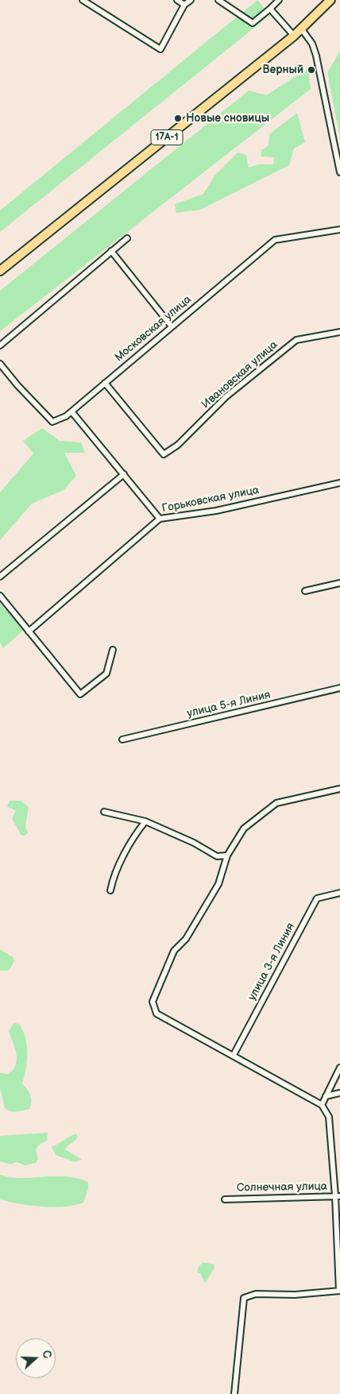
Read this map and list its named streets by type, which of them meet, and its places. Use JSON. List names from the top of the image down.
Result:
{
  "streets": {
    "main road": ["17А-1"],
    "street": [
      "Московская улица",
      "Ивановская улица",
      "Горьковская улица",
      "улица 5-я Линия",
      "улица 3-я Линия",
      "Солнечная улица"
    ]
  },
  "crossings": [
    ["Московская улица", "Ивановская улица"]
  ],
  "places": ["Верный", "Новые сновицы"],
  "north": "right"
}
